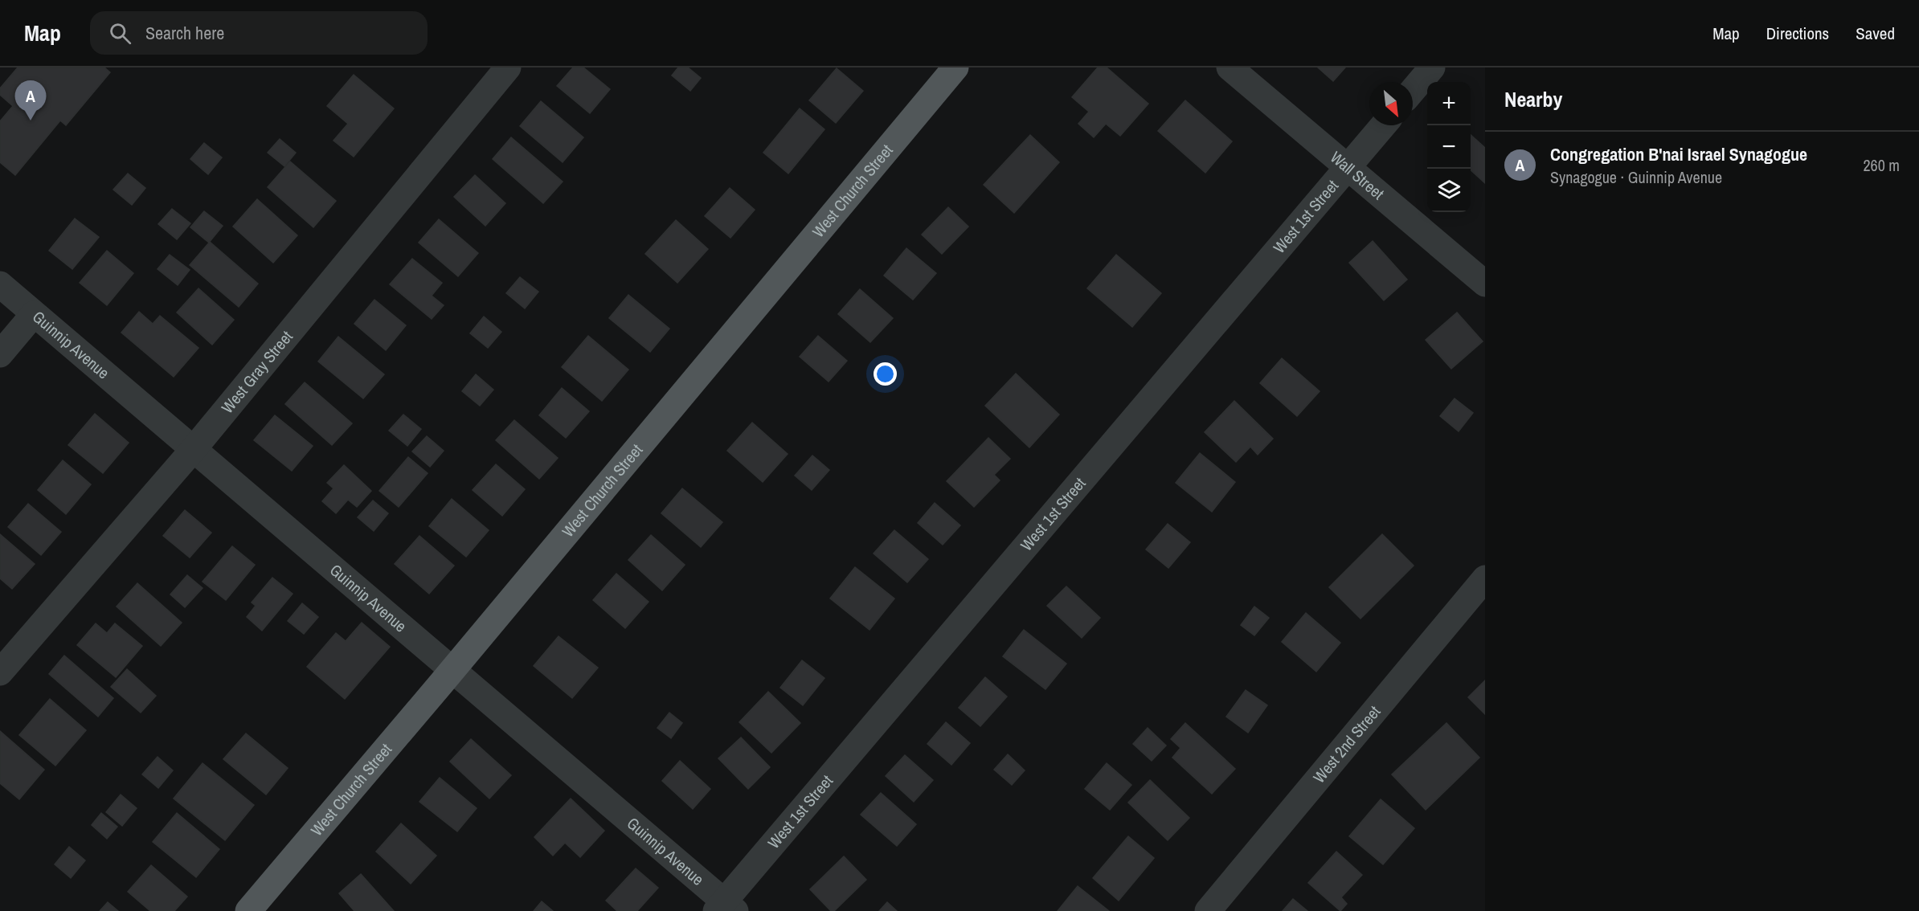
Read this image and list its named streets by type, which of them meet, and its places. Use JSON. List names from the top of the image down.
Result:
{
  "streets": {
    "main road": ["West Church Street"],
    "street": [
      "Wall Street",
      "West 1st Street",
      "Guinnip Avenue",
      "West Gray Street",
      "West 2nd Street"
    ]
  },
  "crossings": [
    ["Wall Street", "West 1st Street"],
    ["West Church Street", "Guinnip Avenue"],
    ["West 1st Street", "Guinnip Avenue"],
    ["Guinnip Avenue", "West Gray Street"]
  ],
  "north": "bottom right",
  "page": {
    "header": "Map",
    "search": "Search here",
    "nav": ["Map", "Directions", "Saved"],
    "heading": "Nearby",
    "pins": "A",
    "map_buttons": ["+", "−"],
    "list": [
      {
        "mark": "A",
        "name": "Congregation B'nai Israel Synagogue",
        "note": "Synagogue · Guinnip Avenue",
        "value": "260 m"
      }
    ]
  }
}
